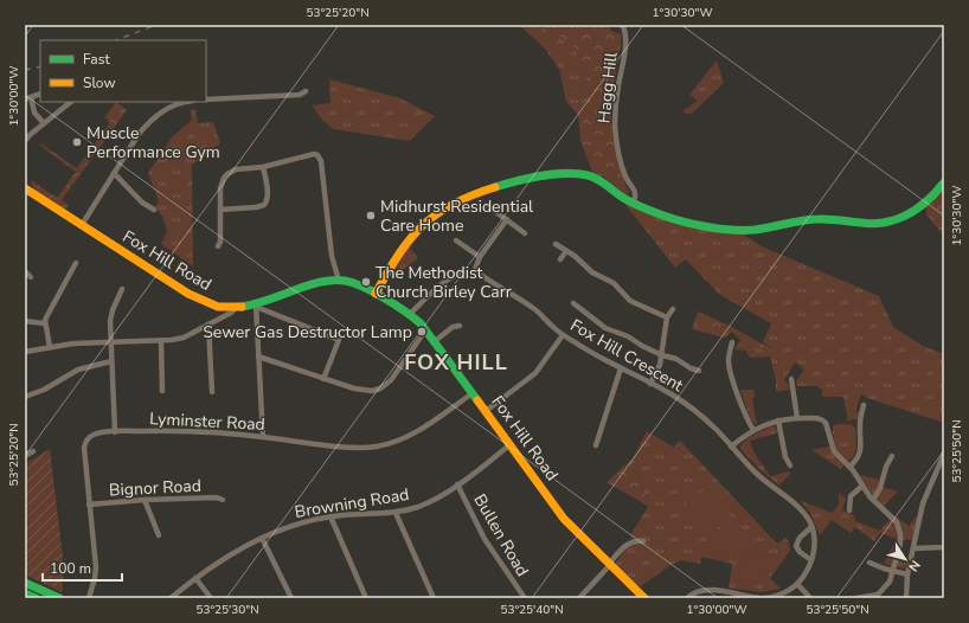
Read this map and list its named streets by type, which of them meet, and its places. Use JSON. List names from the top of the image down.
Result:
{
  "streets": {
    "main road": ["Fox Hill Road"],
    "street": [
      "Hagg Hill",
      "Fox Hill Crescent",
      "Lyminster Road",
      "Bignor Road",
      "Browning Road",
      "Bullen Road"
    ]
  },
  "crossings": [
    ["Fox Hill Road", "Lyminster Road"],
    ["Fox Hill Road", "Browning Road"],
    ["Lyminster Road", "Bignor Road"],
    ["Browning Road", "Bullen Road"]
  ],
  "districts": ["FOX HILL"],
  "places": [
    "Muscle Performance Gym",
    "Midhurst Residential Care Home",
    "The Methodist Church Birley Carr",
    "Sewer Gas Destructor Lamp"
  ],
  "legend": ["Fast", "Slow"],
  "scale_bar": "100 m",
  "north": "bottom right",
  "coordinates": [
    "53°25'20\"N",
    "1°30'30\"W",
    "1°30'00\"W",
    "53°25'50\"N",
    "53°25'30\"N",
    "53°25'40\"N"
  ]
}
